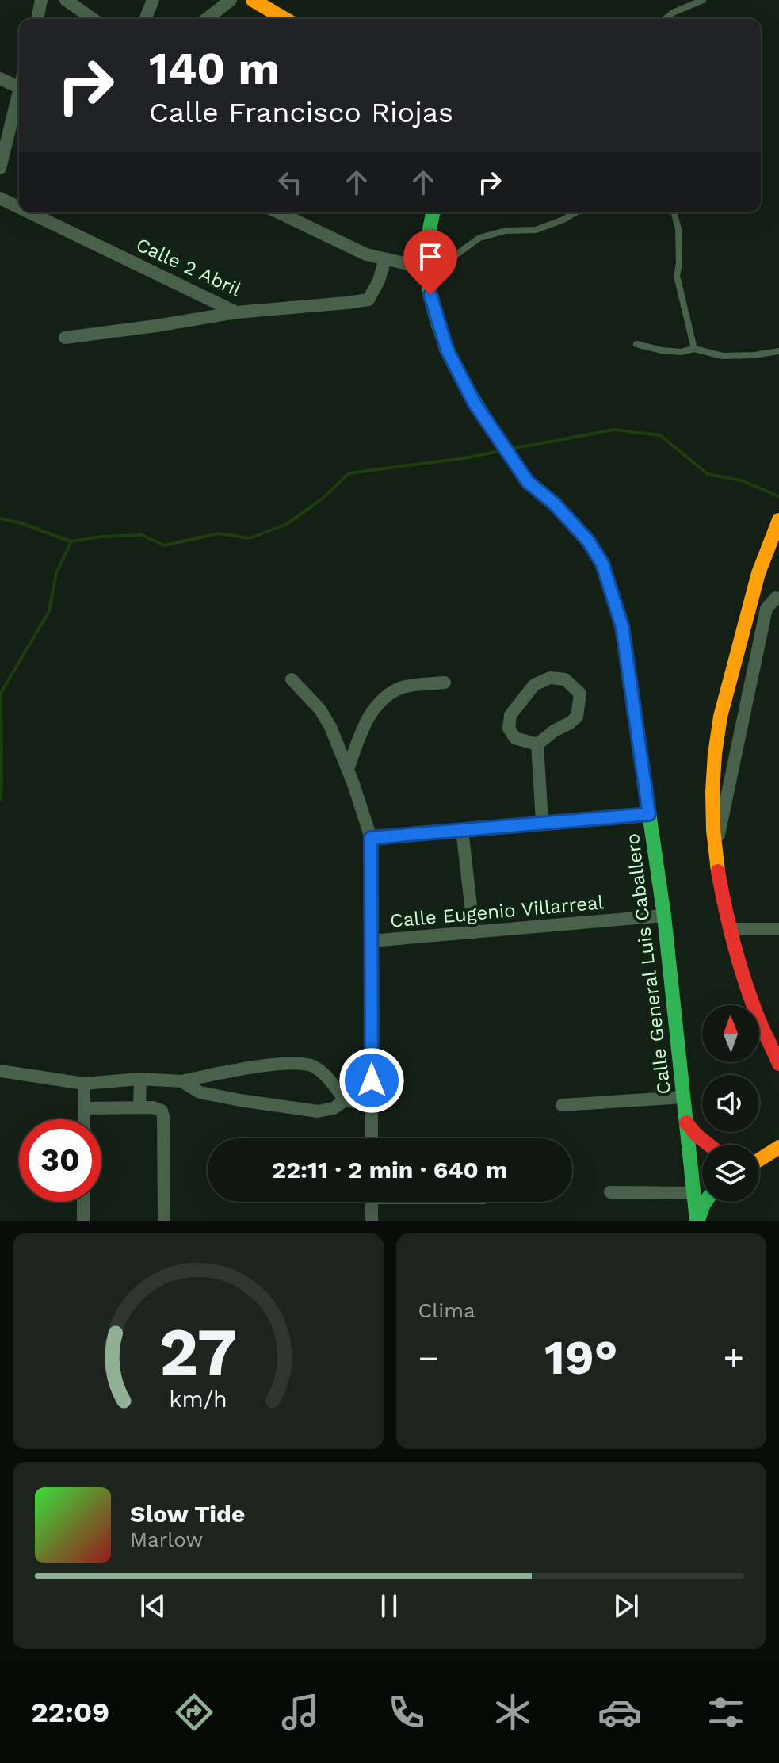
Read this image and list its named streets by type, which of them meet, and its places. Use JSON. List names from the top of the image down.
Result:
{
  "streets": {
    "street": ["Calle 2 Abril", "Calle Eugenio Villarreal", "Calle General Luis Caballero"]
  },
  "crossings": [
    ["Calle Eugenio Villarreal", "Calle General Luis Caballero"]
  ],
  "north": "top",
  "page": {
    "turn": ["140 m", "Calle Francisco Riojas"],
    "limit": "30",
    "trip": "22:11 · 2 min · 640 m",
    "tile": "Clima",
    "heat": ["−", "19°", "+"],
    "song": ["Slow Tide", "Marlow"],
    "tabs": "22:09",
    "gauge": ["27", "km/h"]
  }
}
